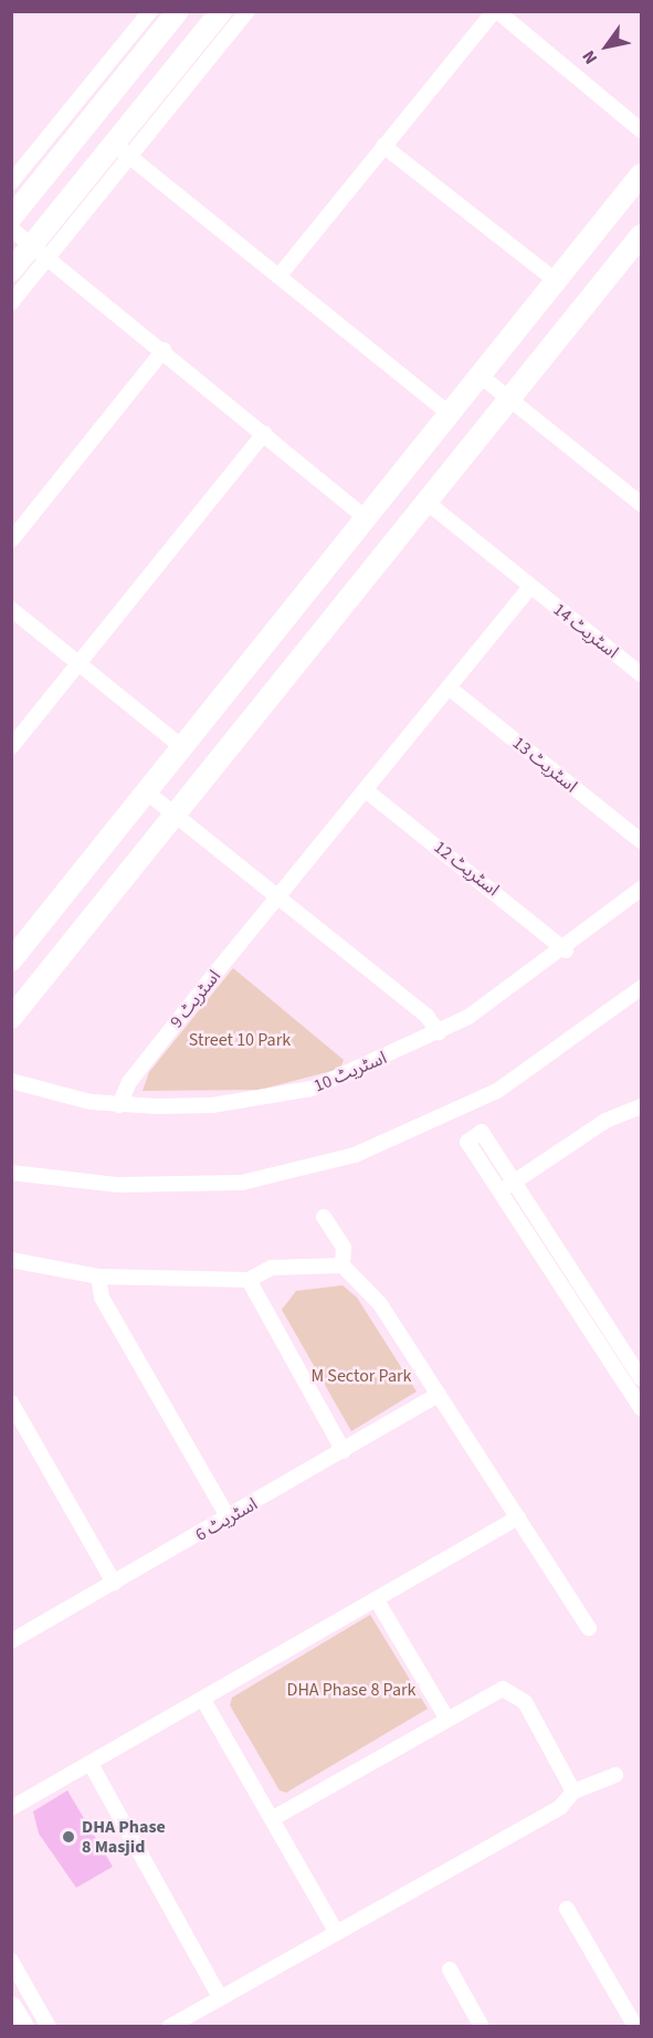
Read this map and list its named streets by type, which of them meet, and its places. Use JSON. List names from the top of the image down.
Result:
{
  "streets": {
    "street": [
      "اسٹریٹ 14",
      "اسٹریٹ 13",
      "اسٹریٹ 12",
      "اسٹریٹ 9",
      "اسٹریٹ 10",
      "اسٹریٹ 6"
    ]
  },
  "crossings": [
    ["اسٹریٹ 14", "اسٹریٹ 9"],
    ["اسٹریٹ 13", "اسٹریٹ 9"],
    ["اسٹریٹ 12", "اسٹریٹ 9"],
    ["اسٹریٹ 12", "اسٹریٹ 10"],
    ["اسٹریٹ 9", "اسٹریٹ 10"]
  ],
  "parks": ["Street 10 Park", "M Sector Park", "DHA Phase 8 Park"],
  "places": ["DHA Phase 8 Masjid"],
  "north": "bottom left"
}
